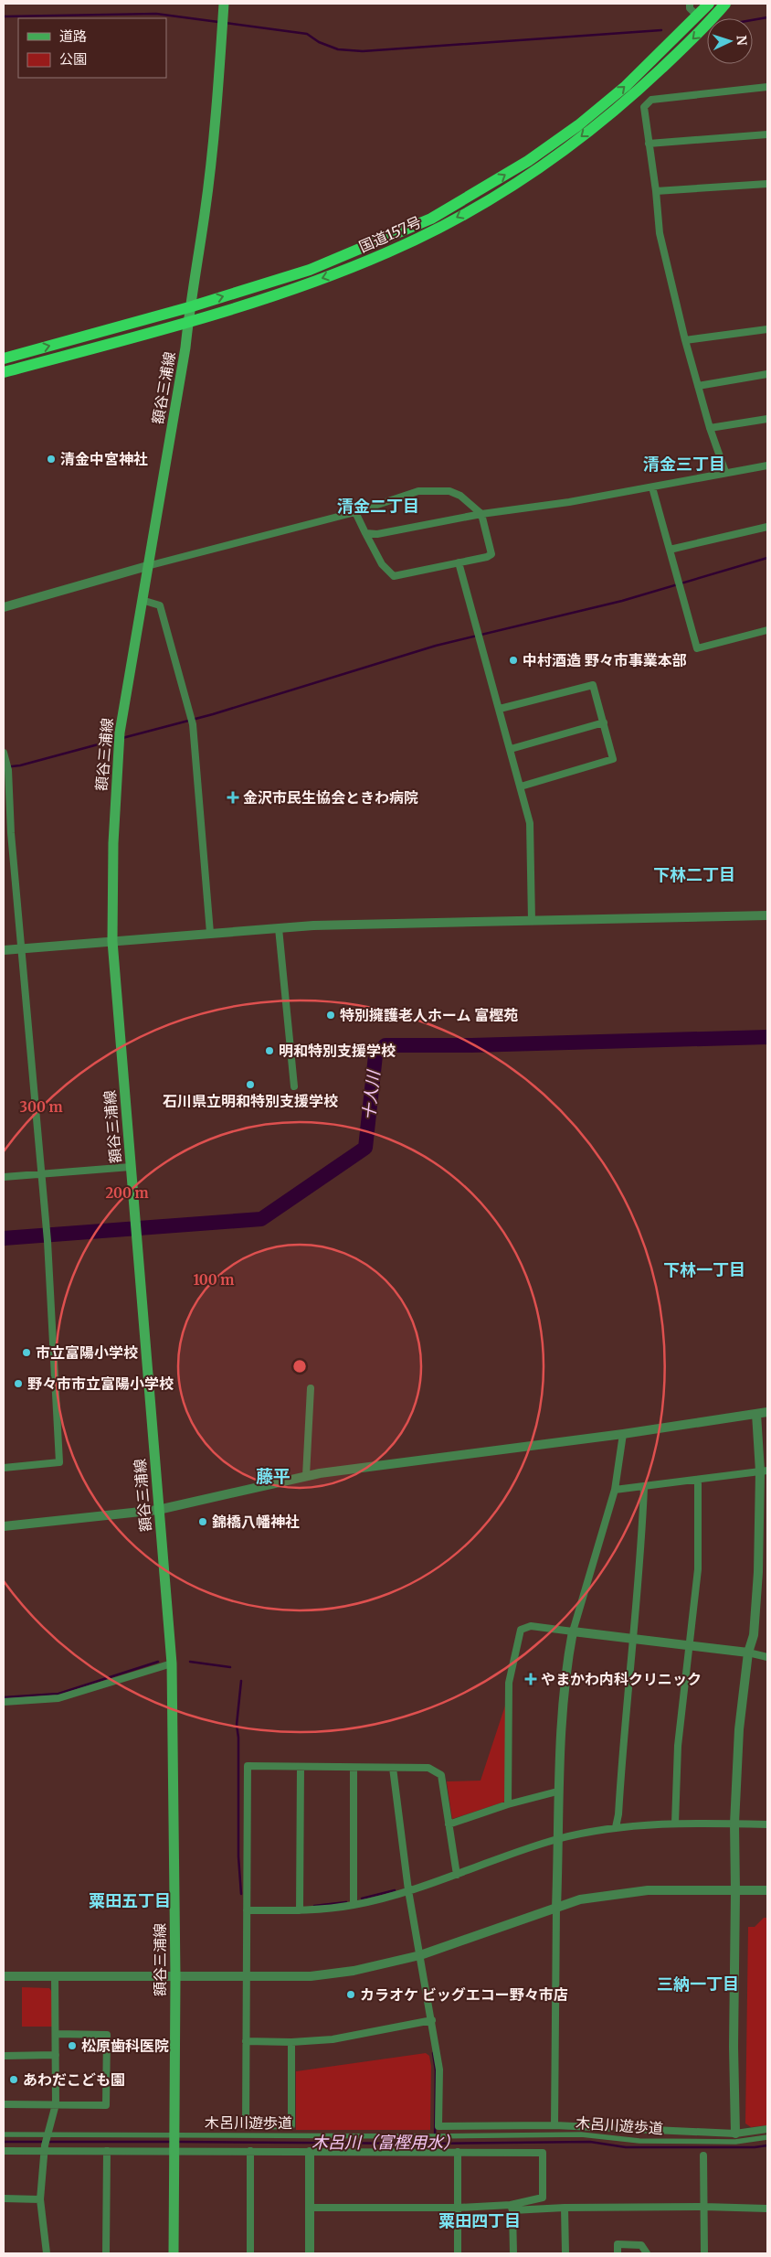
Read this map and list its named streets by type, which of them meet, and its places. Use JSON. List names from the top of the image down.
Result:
{
  "streets": {
    "highway": ["国道157号"],
    "main road": ["額谷三浦線"],
    "street": ["木呂川遊歩道"]
  },
  "crossings": [
    ["国道157号", "額谷三浦線"],
    ["額谷三浦線", "木呂川遊歩道"]
  ],
  "districts": [
    "清金三丁目",
    "清金二丁目",
    "下林二丁目",
    "下林一丁目",
    "藤平",
    "粟田五丁目",
    "三納一丁目",
    "粟田四丁目"
  ],
  "water": ["十人川", "木呂川（富樫用水）"],
  "places": {
    "other": [
      "清金中宮神社",
      "中村酒造 野々市事業本部",
      "特別擁護老人ホーム 富樫苑",
      "明和特別支援学校",
      "石川県立明和特別支援学校",
      "市立富陽小学校",
      "野々市市立富陽小学校",
      "錦橋八幡神社",
      "カラオケ ビッグエコー野々市店",
      "松原歯科医院",
      "あわだこども園"
    ],
    "health": ["金沢市民生協会ときわ病院", "やまかわ内科クリニック"]
  },
  "legend": ["道路", "公園"],
  "north": "right",
  "rings": ["300 m", "200 m", "100 m"]
}
